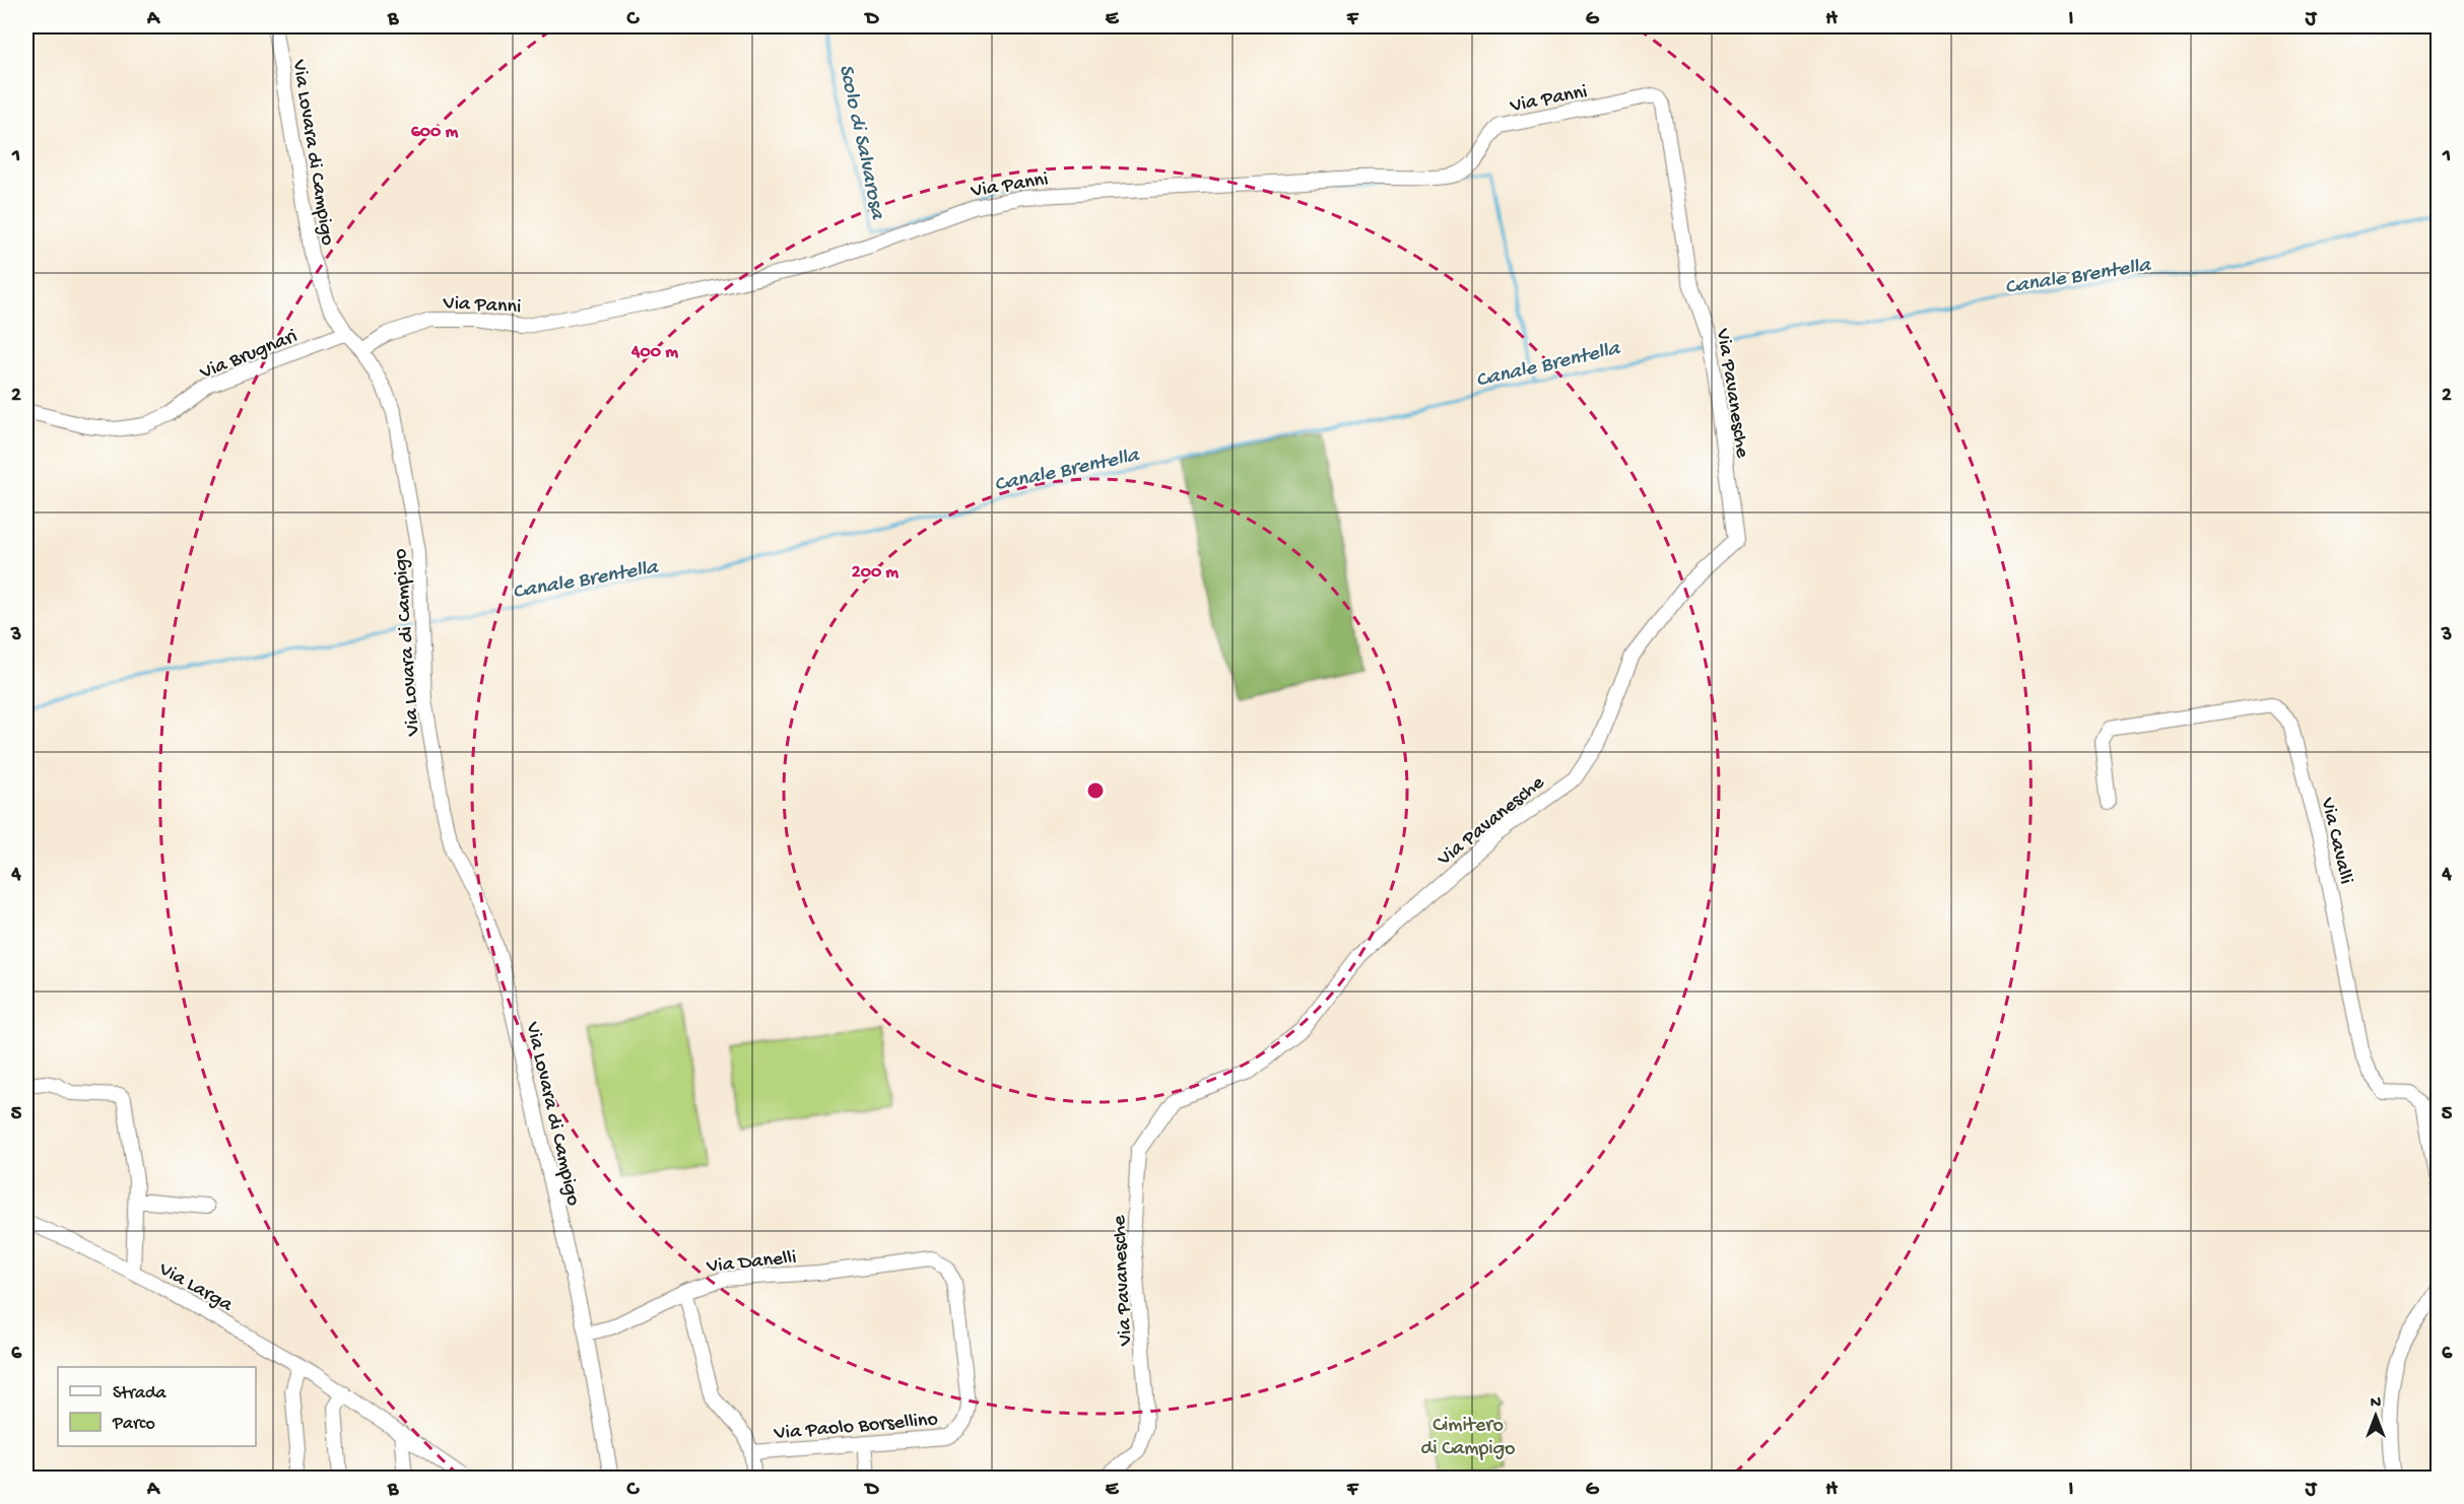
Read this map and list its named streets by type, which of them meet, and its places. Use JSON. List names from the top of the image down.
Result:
{
  "streets": {
    "street": [
      "Via Panni",
      "Via Lovara di Campigo",
      "Via Brugnari",
      "Via Pavanesche",
      "Via Cavalli",
      "Via Danelli",
      "Via Larga",
      "Via Paolo Borsellino"
    ]
  },
  "crossings": [
    ["Via Panni", "Via Lovara di Campigo"],
    ["Via Panni", "Via Pavanesche"],
    ["Via Lovara di Campigo", "Via Brugnari"],
    ["Via Lovara di Campigo", "Via Danelli"],
    ["Via Danelli", "Via Paolo Borsellino"]
  ],
  "water": ["Scolo di Salvarosa", "Canale Brentella"],
  "parks": ["Cimitero di Campigo"],
  "legend": ["Strada", "Parco"],
  "north": "top",
  "grid": {
    "columns": [
      "A",
      "B",
      "C",
      "D",
      "E",
      "F",
      "G",
      "H",
      "I",
      "J"
    ],
    "rows": [
      "1",
      "2",
      "3",
      "4",
      "5",
      "6"
    ]
  },
  "rings": ["600 m", "400 m", "200 m"]
}
